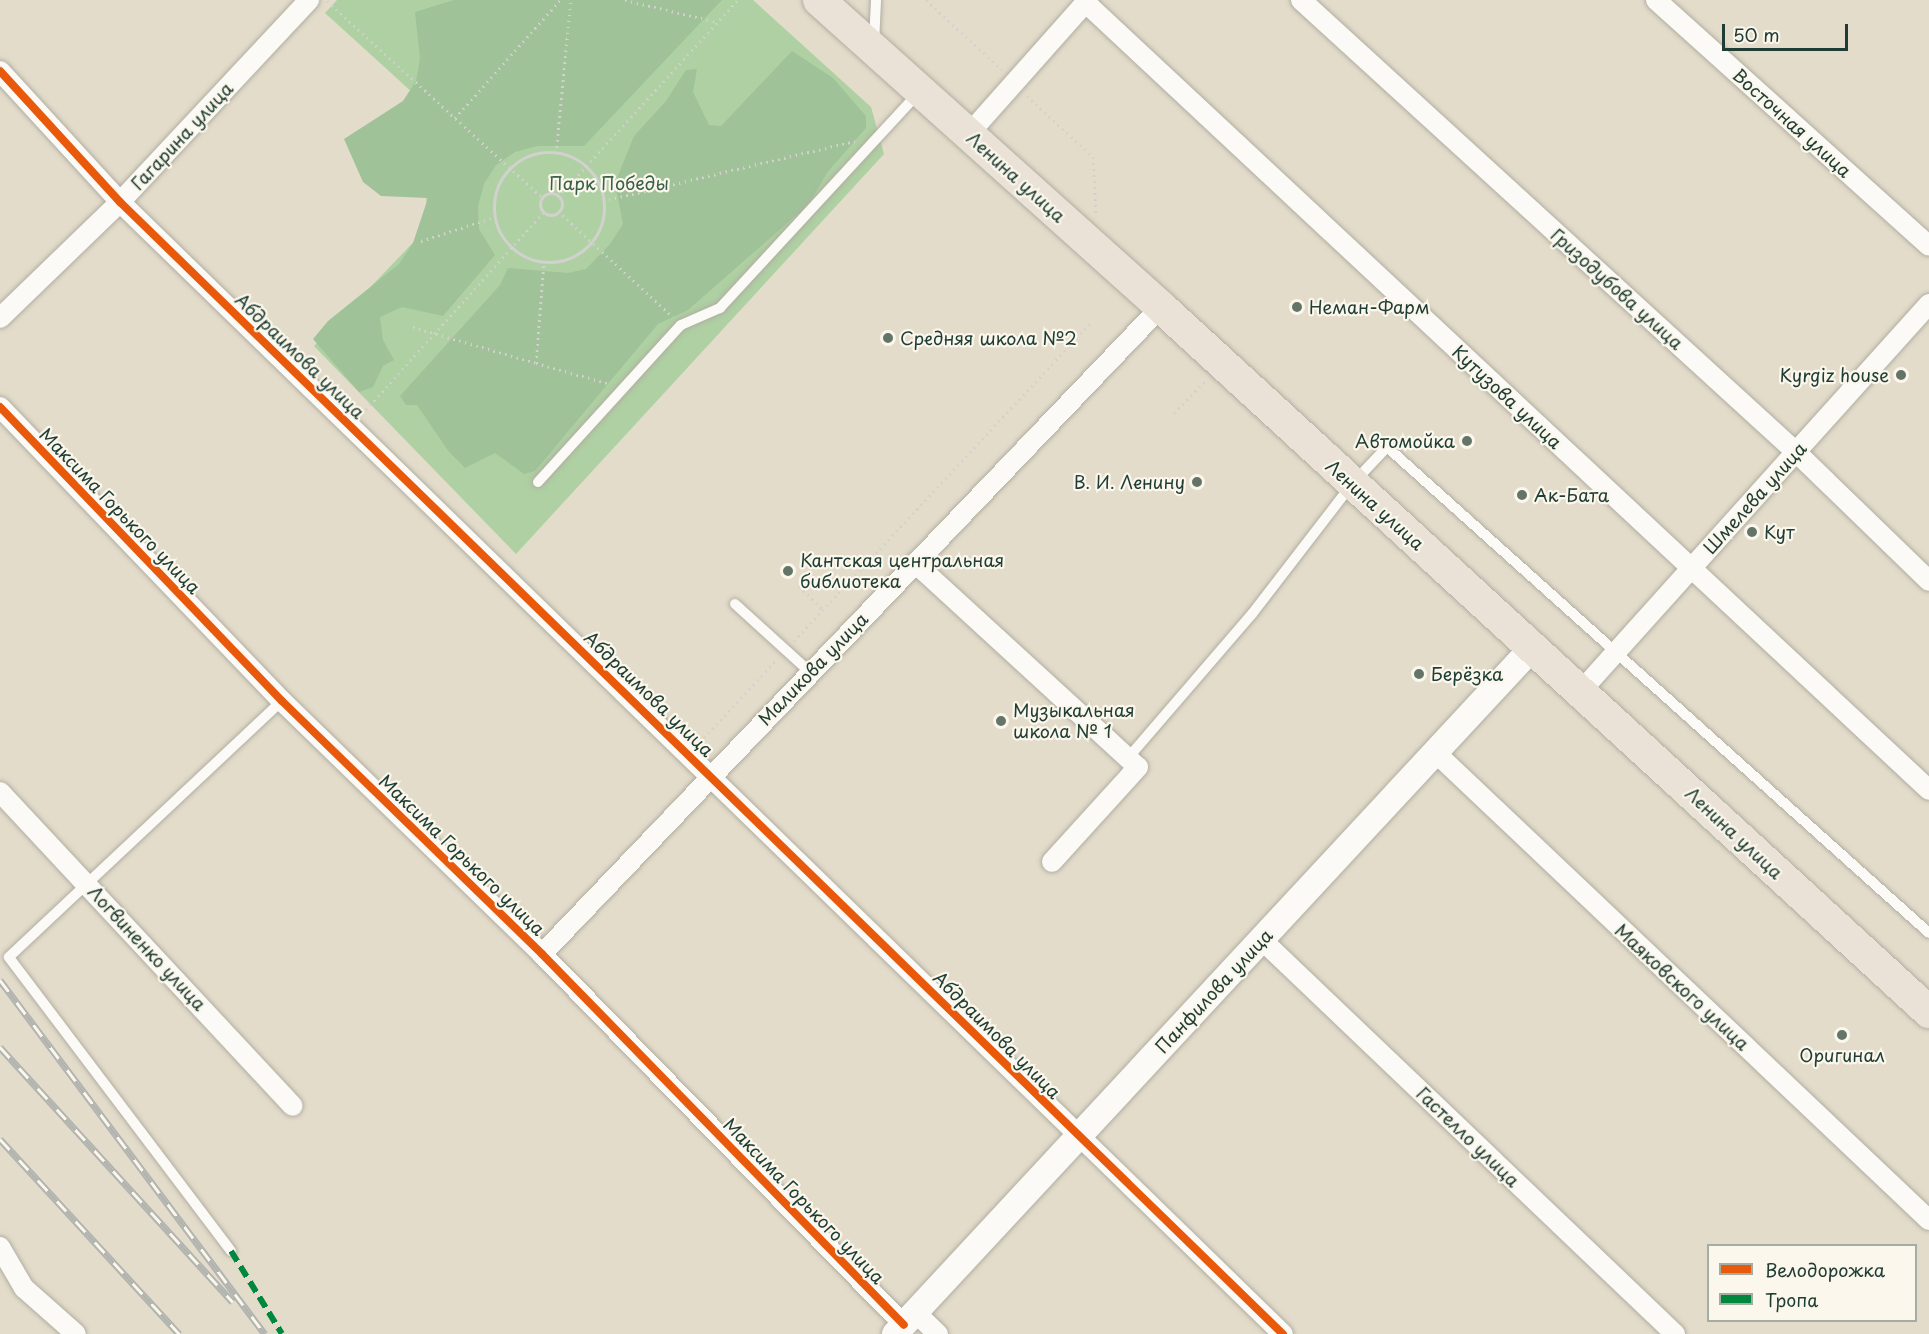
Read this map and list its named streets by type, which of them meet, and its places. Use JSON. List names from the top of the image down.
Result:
{
  "streets": {
    "main road": ["Ленина улица"],
    "street": [
      "Восточная улица",
      "Гагарина улица",
      "Гризодубова улица",
      "Абдраимова улица",
      "Кутузова улица",
      "Шмелева улица",
      "Максима Горького улица",
      "Маликова улица",
      "Логвиненко улица",
      "Маяковского улица",
      "Панфилова улица",
      "Гастелло улица"
    ]
  },
  "crossings": [
    ["Гагарина улица", "Абдраимова улица"],
    ["Ленина улица", "Шмелева улица"],
    ["Ленина улица", "Маликова улица"],
    ["Ленина улица", "Панфилова улица"],
    ["Гризодубова улица", "Шмелева улица"],
    ["Абдраимова улица", "Маликова улица"],
    ["Абдраимова улица", "Панфилова улица"],
    ["Кутузова улица", "Шмелева улица"],
    ["Максима Горького улица", "Маликова улица"],
    ["Максима Горького улица", "Панфилова улица"],
    ["Маяковского улица", "Панфилова улица"],
    ["Панфилова улица", "Гастелло улица"]
  ],
  "parks": ["Парк Победы"],
  "places": [
    "Неман-Фарм",
    "Средняя школа №2",
    "Kyrgiz house",
    "Автомойка",
    "В. И. Ленину",
    "Ак-Бата",
    "Кут",
    "Кантская центральная библиотека",
    "Берёзка",
    "Музыкальная школа № 1",
    "Оригинал"
  ],
  "legend": ["Велодорожка", "Тропа"],
  "scale_bar": "50 m"
}
